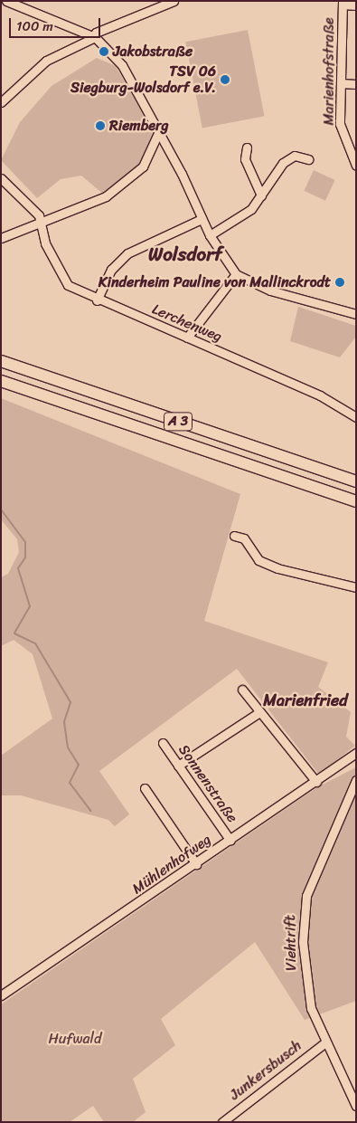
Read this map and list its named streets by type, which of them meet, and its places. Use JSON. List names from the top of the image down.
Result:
{
  "streets": {
    "highway": ["A 3"],
    "street": [
      "Marienhofstraße",
      "Lerchenweg",
      "Sonnenstraße",
      "Mühlenhofweg",
      "Viehtrift",
      "Junkersbusch"
    ]
  },
  "crossings": [
    ["Sonnenstraße", "Mühlenhofweg"],
    ["Viehtrift", "Junkersbusch"]
  ],
  "districts": ["Wolsdorf", "Marienfried"],
  "parks": ["Hufwald"],
  "places": [
    "Jakobstraße",
    "TSV 06 Siegburg-Wolsdorf e.V.",
    "Riemberg",
    "Kinderheim Pauline von Mallinckrodt"
  ],
  "scale_bar": "100 m"
}
